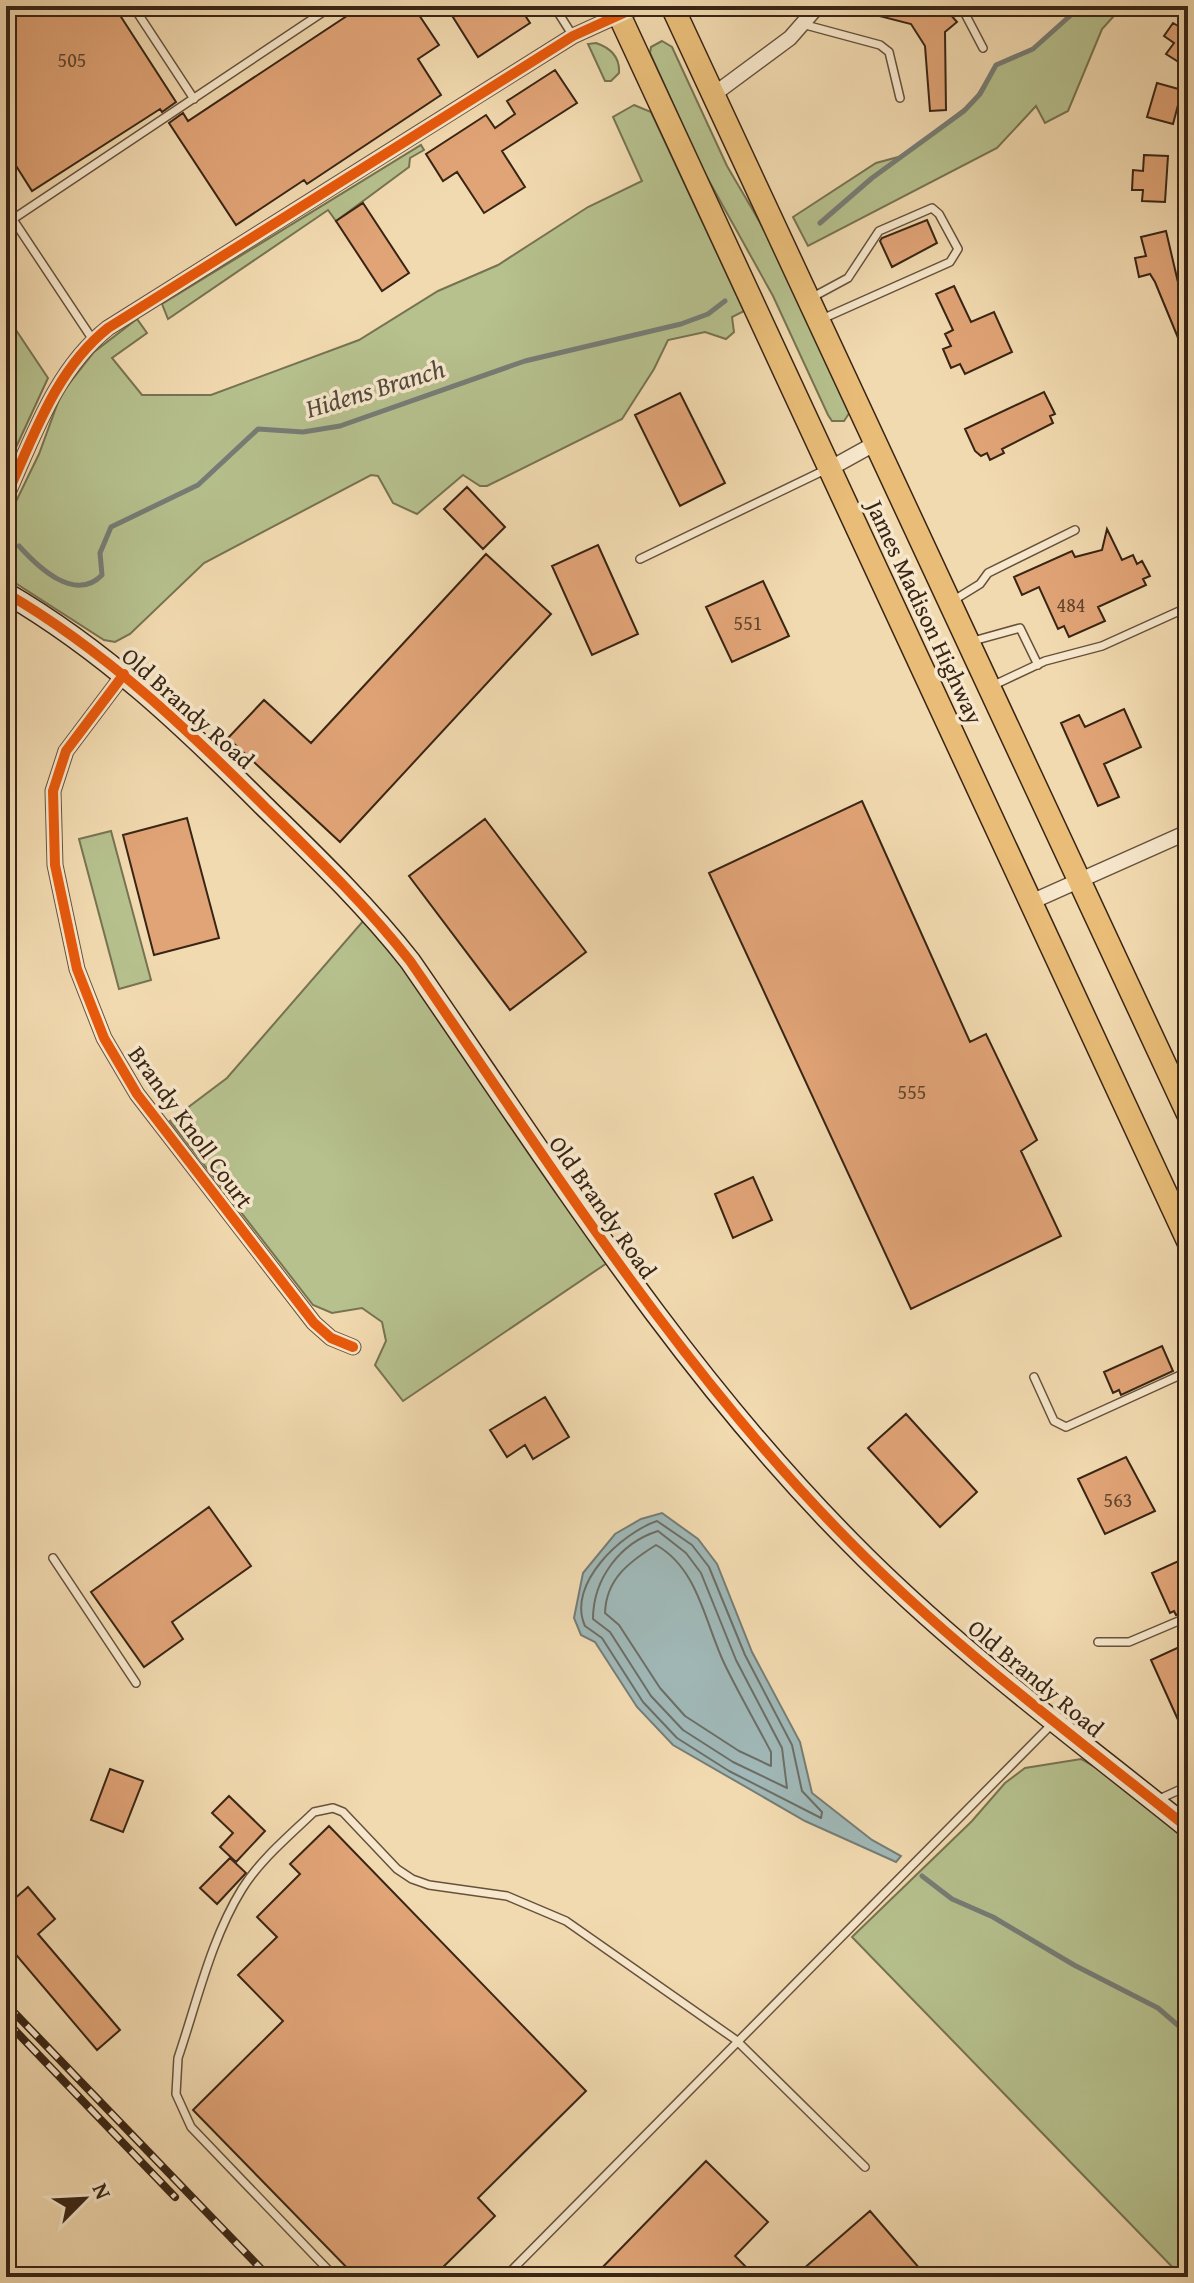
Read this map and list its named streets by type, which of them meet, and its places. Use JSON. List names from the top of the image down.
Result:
{
  "streets": {
    "main road": ["James Madison Highway"],
    "street": ["Old Brandy Road", "Brandy Knoll Court"]
  },
  "crossings": [
    ["Old Brandy Road", "Brandy Knoll Court"]
  ],
  "water": ["Hidens Branch"],
  "house_numbers": [
    "505",
    "484",
    "551",
    "555",
    "563"
  ],
  "north": "top right"
}
